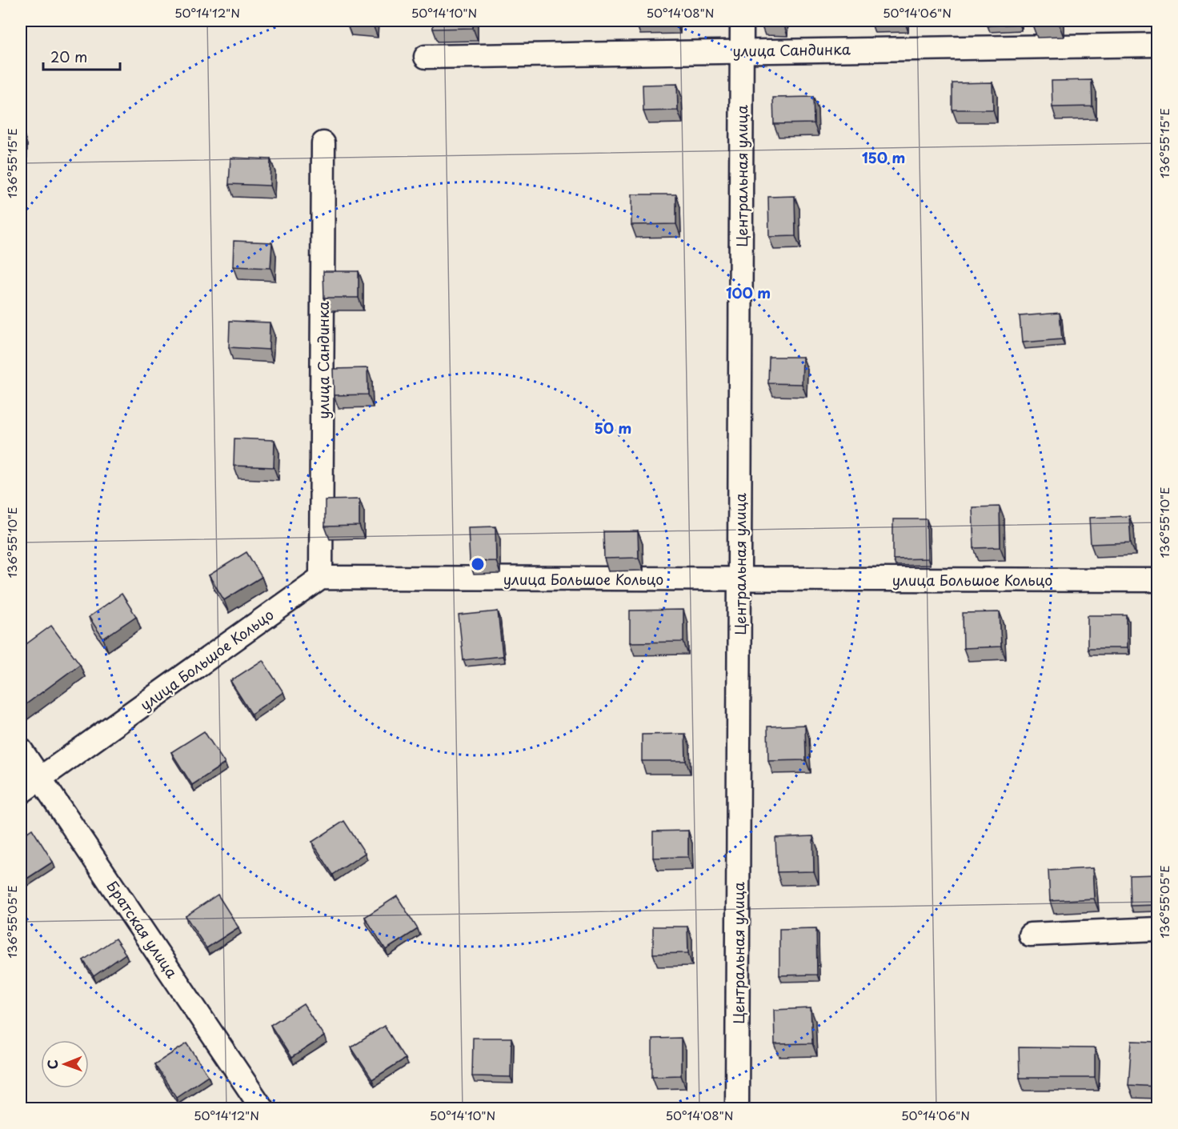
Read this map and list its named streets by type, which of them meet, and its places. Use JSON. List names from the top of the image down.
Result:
{
  "streets": {
    "street": [
      "улица Сандинка",
      "Центральная улица",
      "улица Большое Кольцо",
      "Братская улица"
    ]
  },
  "crossings": [
    ["улица Сандинка", "Центральная улица"],
    ["улица Сандинка", "улица Большое Кольцо"],
    ["Центральная улица", "улица Большое Кольцо"],
    ["улица Большое Кольцо", "Братская улица"]
  ],
  "scale_bar": "20 m",
  "north": "left",
  "coordinates": [
    "50°14'12\"N",
    "50°14'10\"N",
    "50°14'08\"N",
    "50°14'06\"N",
    "136°55'15\"E",
    "136°55'10\"E",
    "136°55'05\"E"
  ],
  "rings": ["150 m", "100 m", "50 m"]
}
